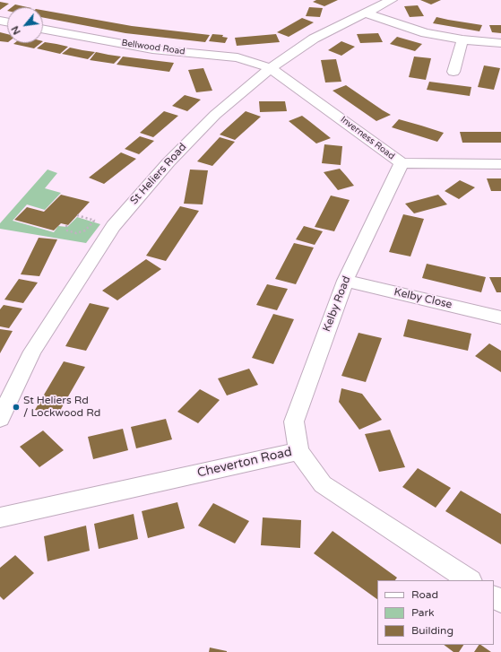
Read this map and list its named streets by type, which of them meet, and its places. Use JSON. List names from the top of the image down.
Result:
{
  "streets": {
    "street": [
      "Bellwood Road",
      "Inverness Road",
      "St Heliers Road",
      "Kelby Close",
      "Kelby Road",
      "Cheverton Road"
    ]
  },
  "crossings": [
    ["Bellwood Road", "Inverness Road"],
    ["Bellwood Road", "St Heliers Road"],
    ["Inverness Road", "St Heliers Road"],
    ["Inverness Road", "Kelby Road"],
    ["Kelby Close", "Kelby Road"],
    ["Kelby Road", "Cheverton Road"]
  ],
  "places": ["St Heliers Rd / Lockwood Rd"],
  "legend": ["Road", "Park", "Building"],
  "north": "bottom left"
}
